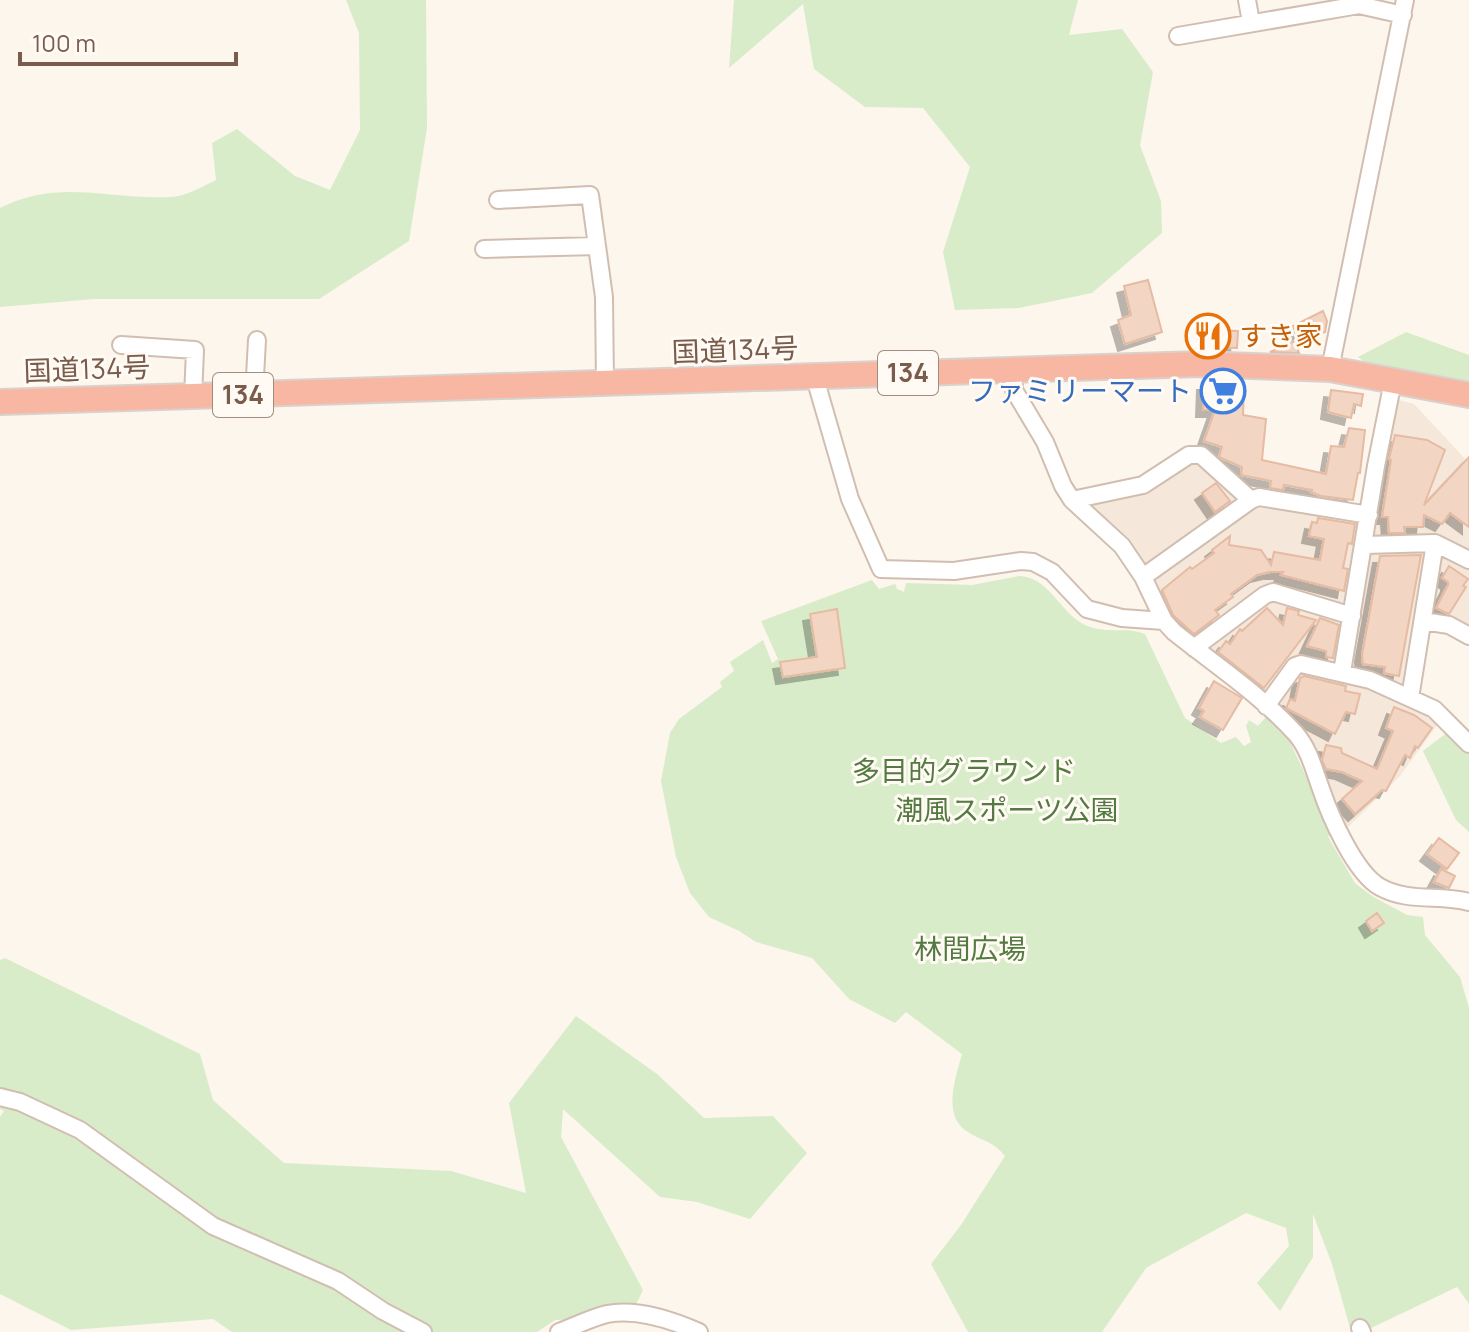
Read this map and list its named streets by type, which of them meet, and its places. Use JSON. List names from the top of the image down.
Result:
{
  "streets": {
    "highway": ["国道134号", "134"]
  },
  "parks": ["多目的グラウンド", "潮風スポーツ公園", "林間広場"],
  "places": {
    "restaurant": ["すき家"],
    "supermarket": ["ファミリーマート"]
  },
  "scale_bar": "100 m"
}
